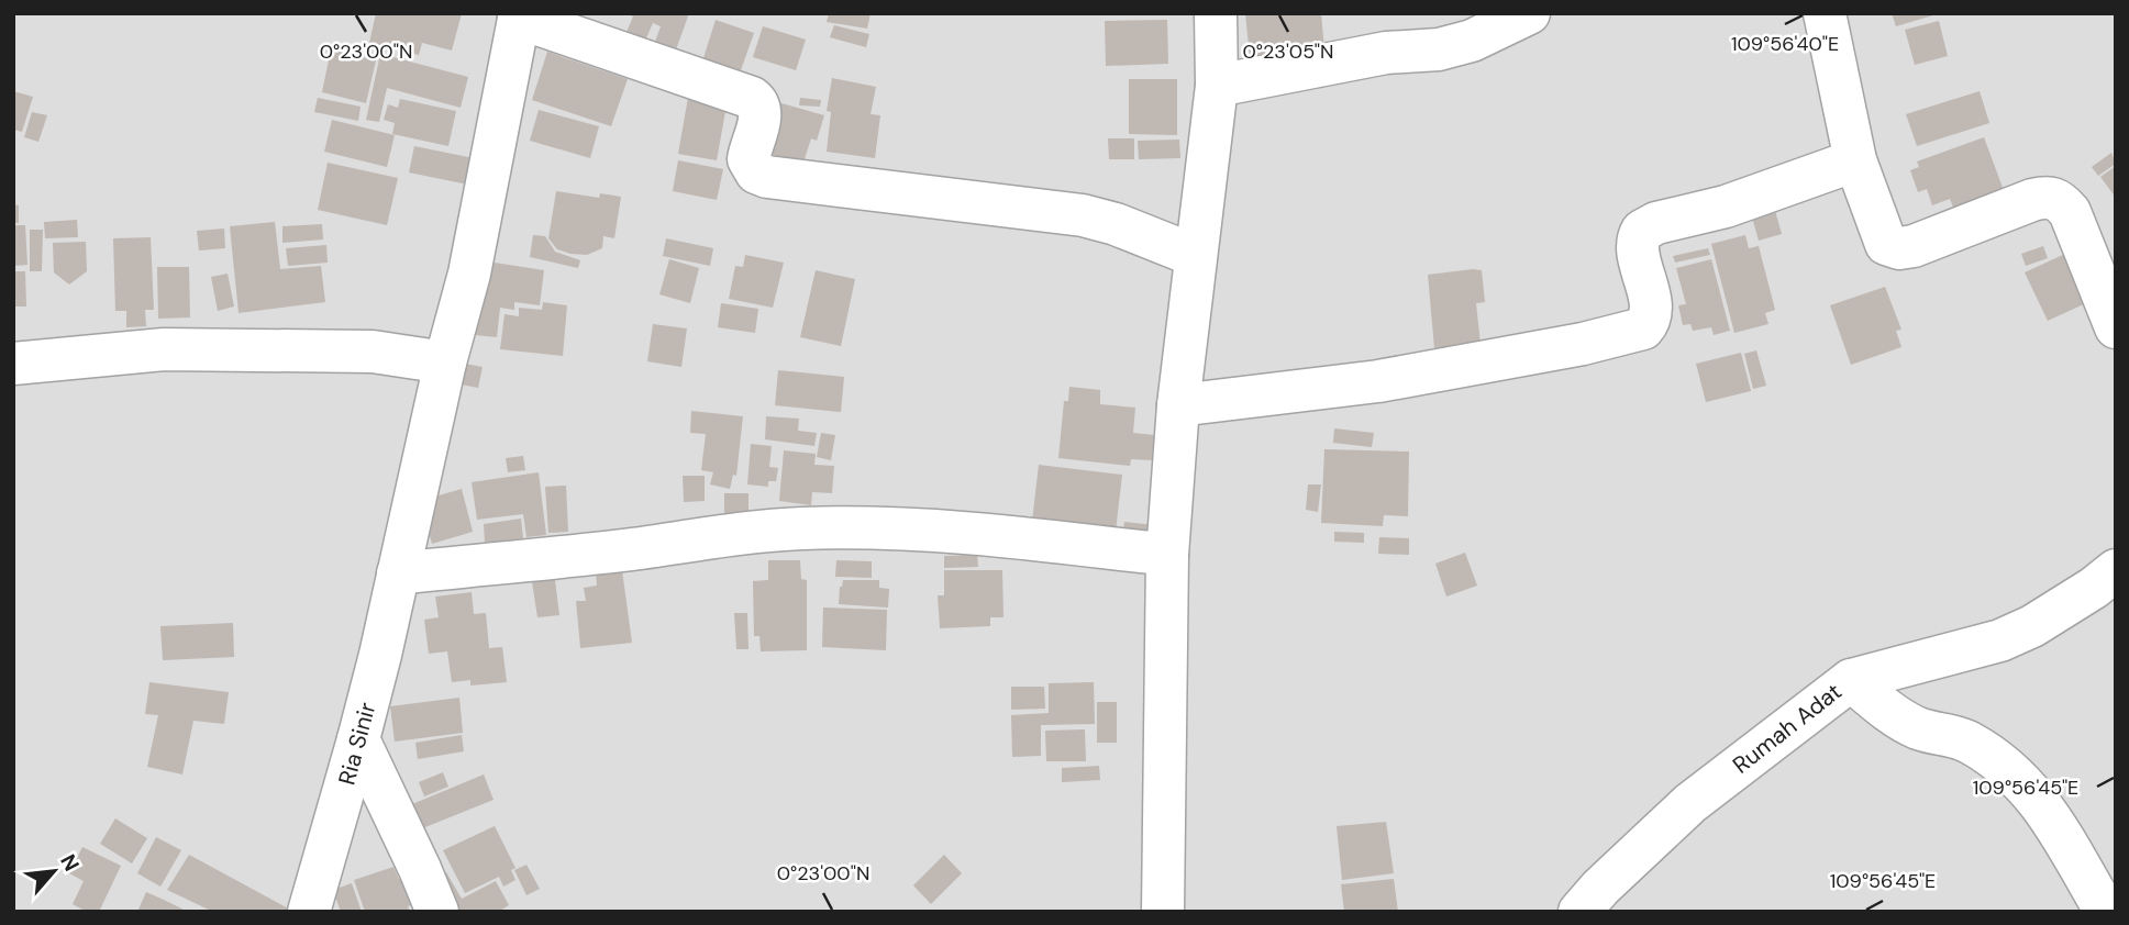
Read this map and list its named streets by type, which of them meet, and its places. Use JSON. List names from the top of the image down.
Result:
{
  "streets": {
    "street": ["Rumah Adat", "Ria Sinir"]
  },
  "north": "top right",
  "coordinates": [
    "109°56'40\"E",
    "0°23'00\"N",
    "0°23'05\"N",
    "109°56'45\"E"
  ]
}
